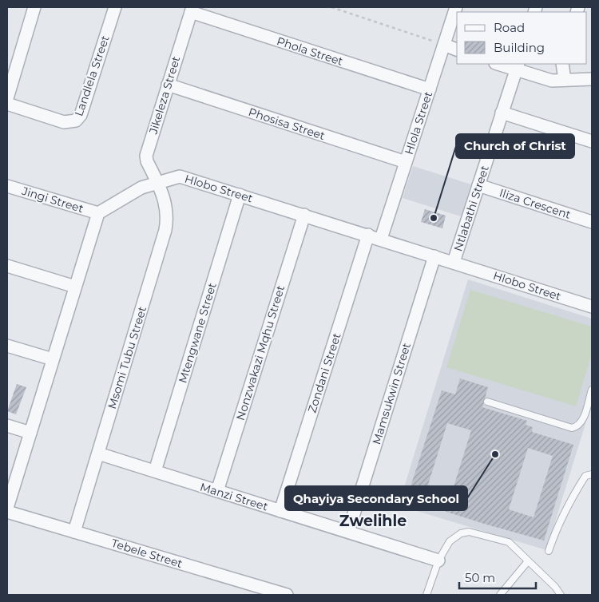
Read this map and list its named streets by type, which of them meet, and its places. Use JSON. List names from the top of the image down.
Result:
{
  "streets": {
    "street": [
      "Phola Street",
      "Landlela Street",
      "Jikeleza Street",
      "Hlola Street",
      "Phosisa Street",
      "Hlobo Street",
      "Jingi Street",
      "Iliza Crescent",
      "Ntlabathi Street",
      "Mtengwane Street",
      "Nonzwakazi Mqhu Street",
      "Msomi Tubu Street",
      "Zondani Street",
      "Mamsukwin Street",
      "Manzi Street",
      "Tebele Street"
    ]
  },
  "crossings": [
    ["Phola Street", "Jikeleza Street"],
    ["Phola Street", "Hlola Street"],
    ["Jikeleza Street", "Phosisa Street"],
    ["Jikeleza Street", "Hlobo Street"],
    ["Jikeleza Street", "Msomi Tubu Street"],
    ["Hlola Street", "Phosisa Street"],
    ["Hlola Street", "Hlobo Street"],
    ["Hlobo Street", "Jingi Street"],
    ["Hlobo Street", "Ntlabathi Street"],
    ["Hlobo Street", "Mtengwane Street"],
    ["Hlobo Street", "Nonzwakazi Mqhu Street"],
    ["Hlobo Street", "Msomi Tubu Street"],
    ["Hlobo Street", "Zondani Street"],
    ["Hlobo Street", "Mamsukwin Street"],
    ["Iliza Crescent", "Ntlabathi Street"],
    ["Mtengwane Street", "Manzi Street"],
    ["Nonzwakazi Mqhu Street", "Manzi Street"],
    ["Msomi Tubu Street", "Manzi Street"],
    ["Msomi Tubu Street", "Tebele Street"],
    ["Zondani Street", "Manzi Street"],
    ["Mamsukwin Street", "Manzi Street"]
  ],
  "districts": ["Zwelihle"],
  "places": ["Church of Christ", "Qhayiya Secondary School"],
  "legend": ["Road", "Building"],
  "scale_bar": "50 m"
}
